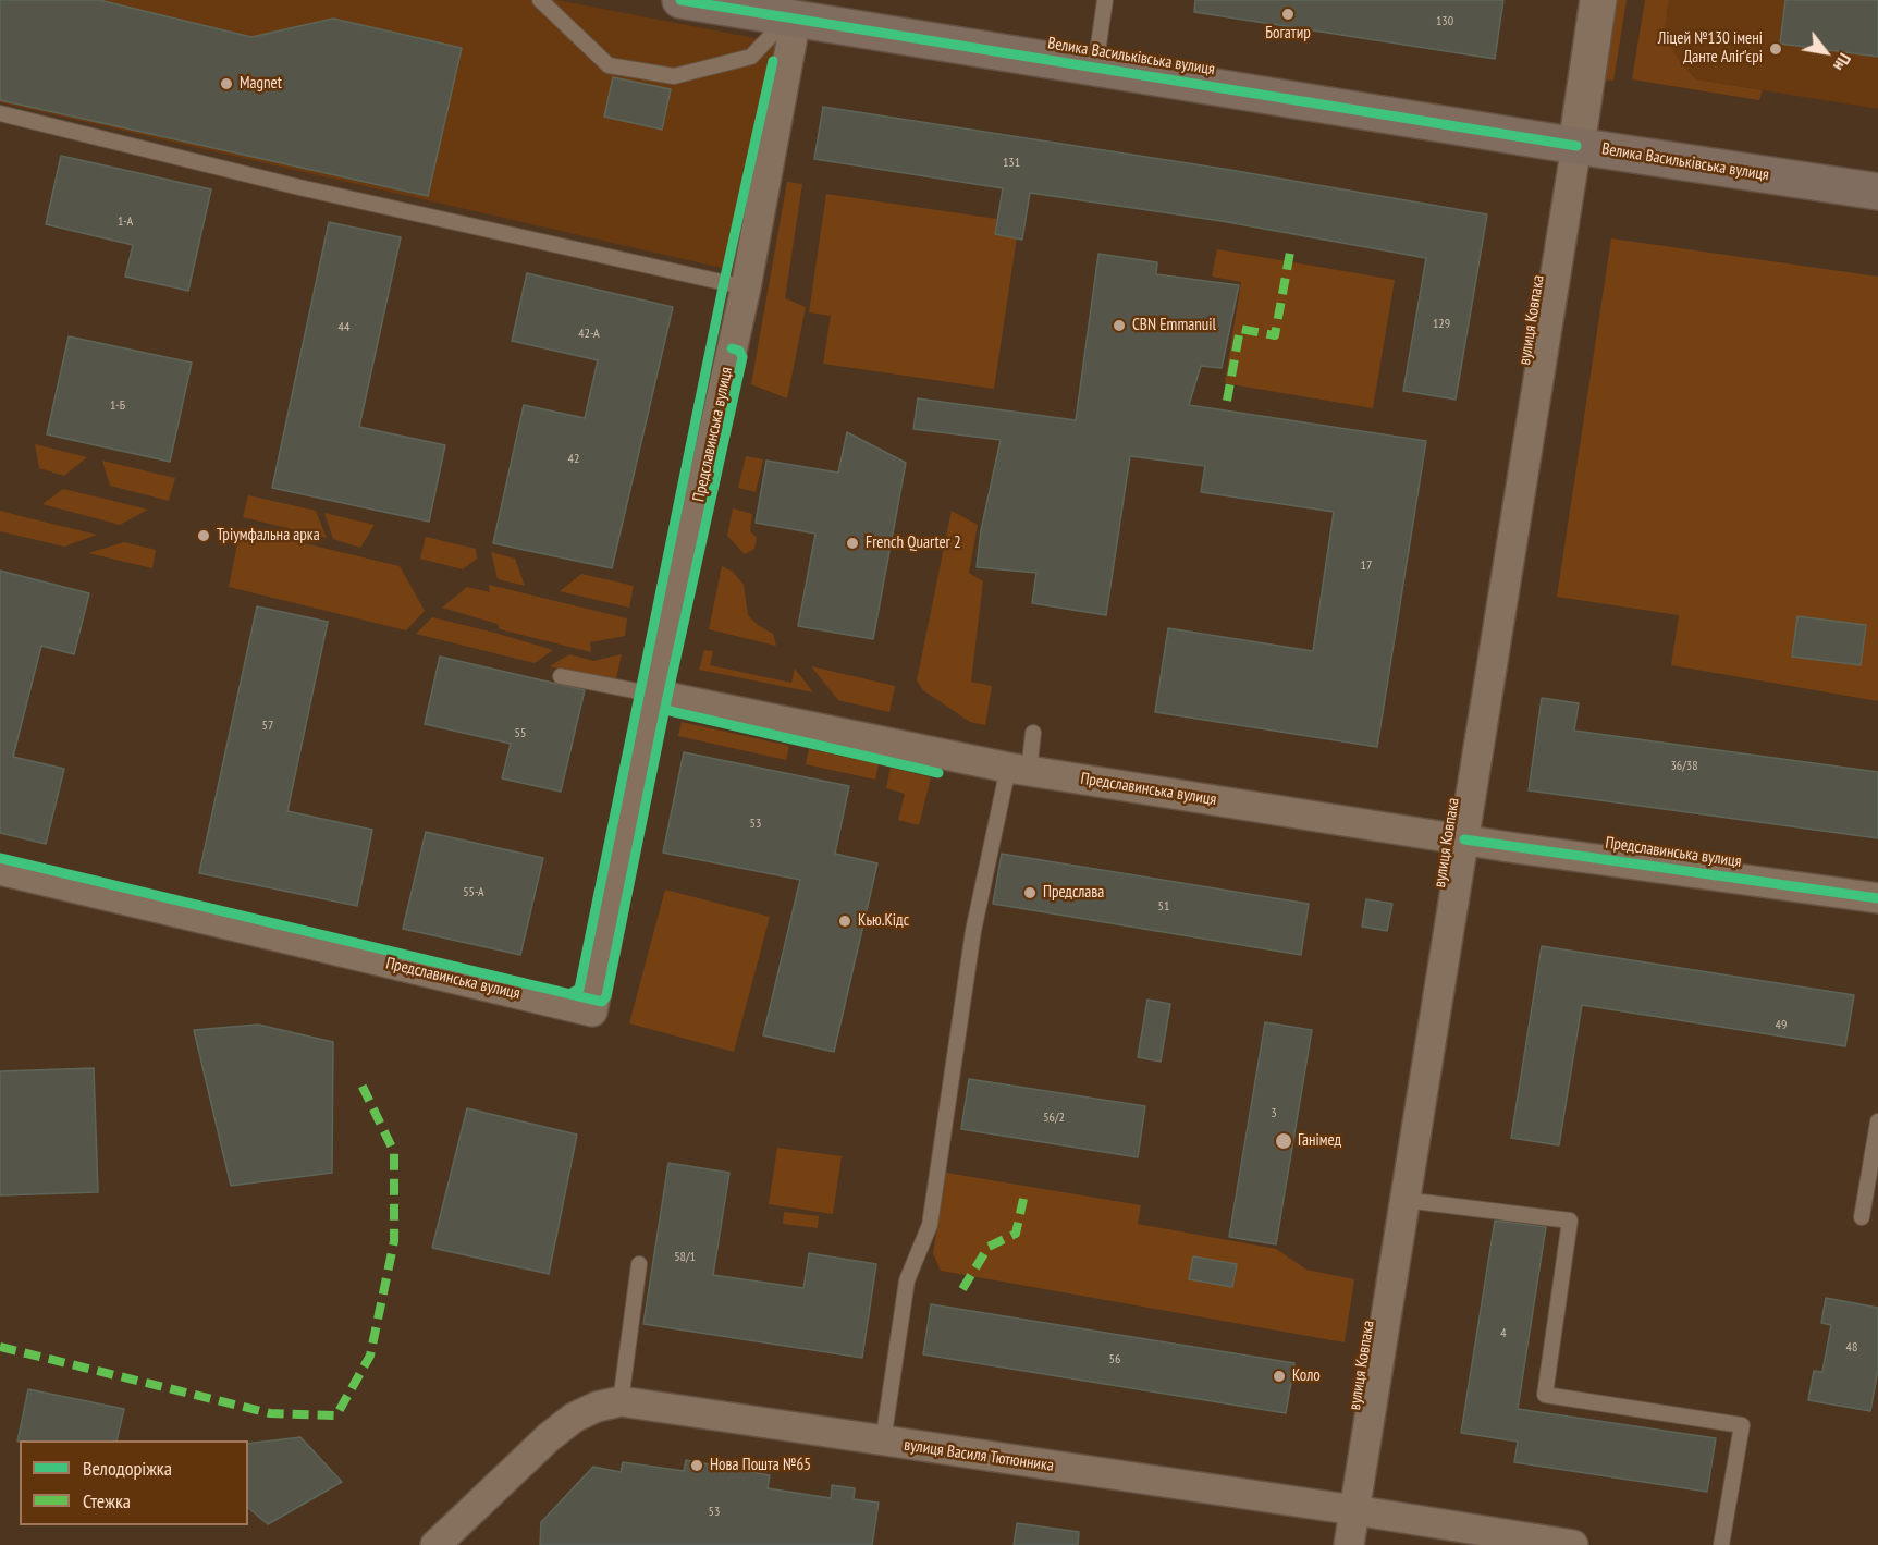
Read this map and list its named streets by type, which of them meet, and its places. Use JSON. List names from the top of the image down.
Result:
{
  "streets": {
    "main road": ["Велика Васильківська вулиця"],
    "street": ["вулиця Ковпака", "Предславинська вулиця", "вулиця Василя Тютюнника"]
  },
  "crossings": [
    ["Велика Васильківська вулиця", "вулиця Ковпака"],
    ["Велика Васильківська вулиця", "Предславинська вулиця"],
    ["вулиця Ковпака", "Предславинська вулиця"],
    ["вулиця Ковпака", "вулиця Василя Тютюнника"]
  ],
  "places": [
    "Богатир",
    "Ліцей №130 імені Данте Аліґ'єрі",
    "Magnet",
    "CBN Emmanuil",
    "Тріумфальна арка",
    "French Quarter 2",
    "Предслава",
    "Кью.Кідс",
    "Ганімед",
    "Коло",
    "Нова Пошта №65"
  ],
  "house_numbers": [
    "130",
    "131",
    "1-А",
    "129",
    "44",
    "42-А",
    "1-Б",
    "42",
    "17",
    "57",
    "55",
    "36/38",
    "53",
    "55-А",
    "51",
    "49",
    "3",
    "56/2",
    "58/1",
    "4",
    "48",
    "56",
    "53"
  ],
  "legend": ["Велодоріжка", "Стежка"],
  "north": "bottom right"
}
